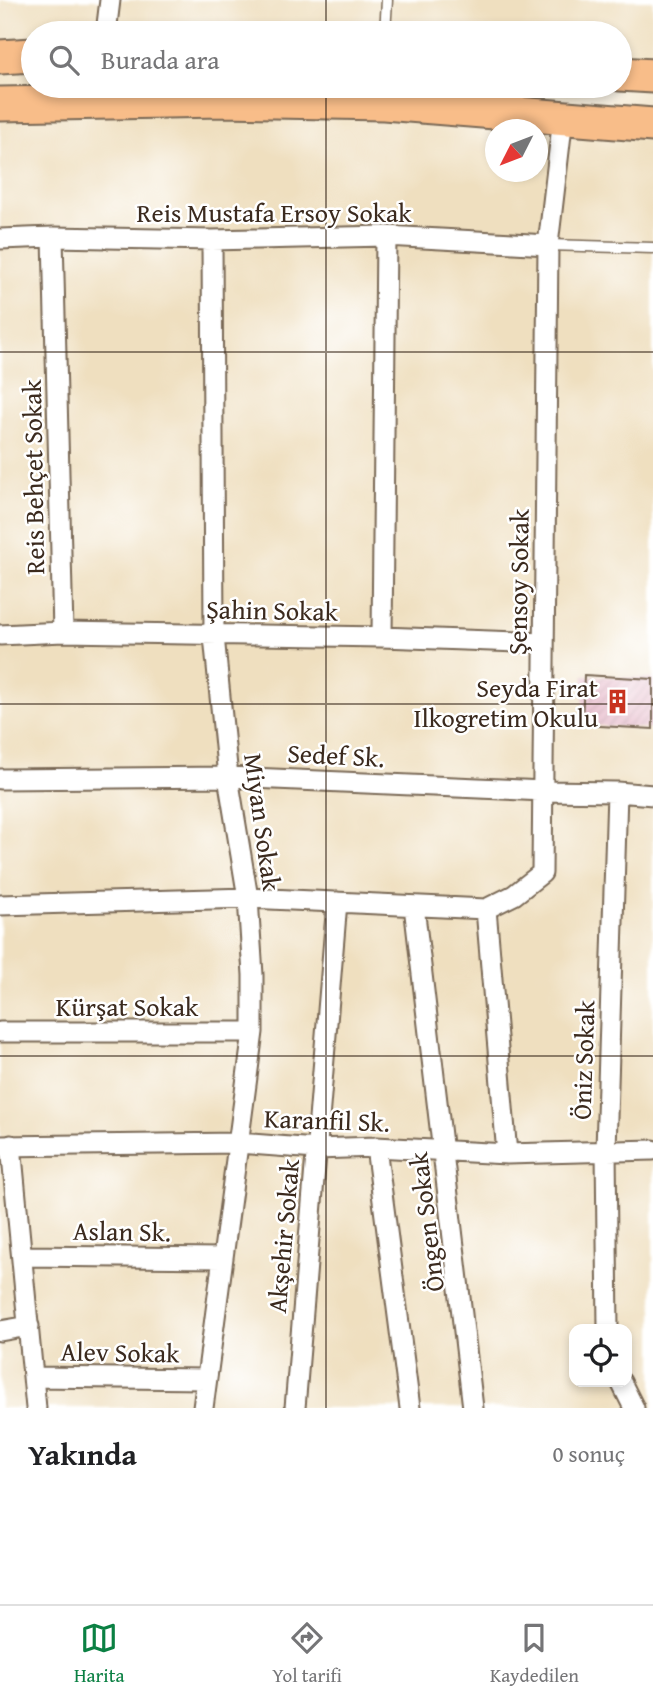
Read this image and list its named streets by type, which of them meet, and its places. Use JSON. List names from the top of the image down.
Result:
{
  "streets": {
    "street": [
      "Reis Mustafa Ersoy Sokak",
      "Reis Behçet Sokak",
      "Şensoy Sokak",
      "Şahin Sokak",
      "Sedef Sk.",
      "Miyan Sokak",
      "Kürşat Sokak",
      "Öniz Sokak",
      "Karanfil Sk.",
      "Öngen Sokak",
      "Aslan Sk.",
      "Akşehir Sokak",
      "Alev Sokak"
    ]
  },
  "crossings": [
    ["Reis Mustafa Ersoy Sokak", "Reis Behçet Sokak"],
    ["Reis Mustafa Ersoy Sokak", "Şensoy Sokak"],
    ["Reis Mustafa Ersoy Sokak", "Miyan Sokak"],
    ["Reis Behçet Sokak", "Şahin Sokak"],
    ["Şensoy Sokak", "Şahin Sokak"],
    ["Şensoy Sokak", "Sedef Sk."],
    ["Şahin Sokak", "Miyan Sokak"],
    ["Sedef Sk.", "Miyan Sokak"],
    ["Sedef Sk.", "Öniz Sokak"],
    ["Miyan Sokak", "Kürşat Sokak"],
    ["Miyan Sokak", "Karanfil Sk."],
    ["Miyan Sokak", "Aslan Sk."],
    ["Miyan Sokak", "Alev Sokak"],
    ["Öniz Sokak", "Karanfil Sk."],
    ["Karanfil Sk.", "Öngen Sokak"],
    ["Karanfil Sk.", "Akşehir Sokak"]
  ],
  "places": {
    "building": ["Seyda Firat Ilkogretim Okulu"]
  },
  "north": "bottom left",
  "page": {
    "search": "Burada ara",
    "heading": ["Yakında", "0 sonuç"],
    "nav": ["Harita", "Yol tarifi", "Kaydedilen"]
  }
}
